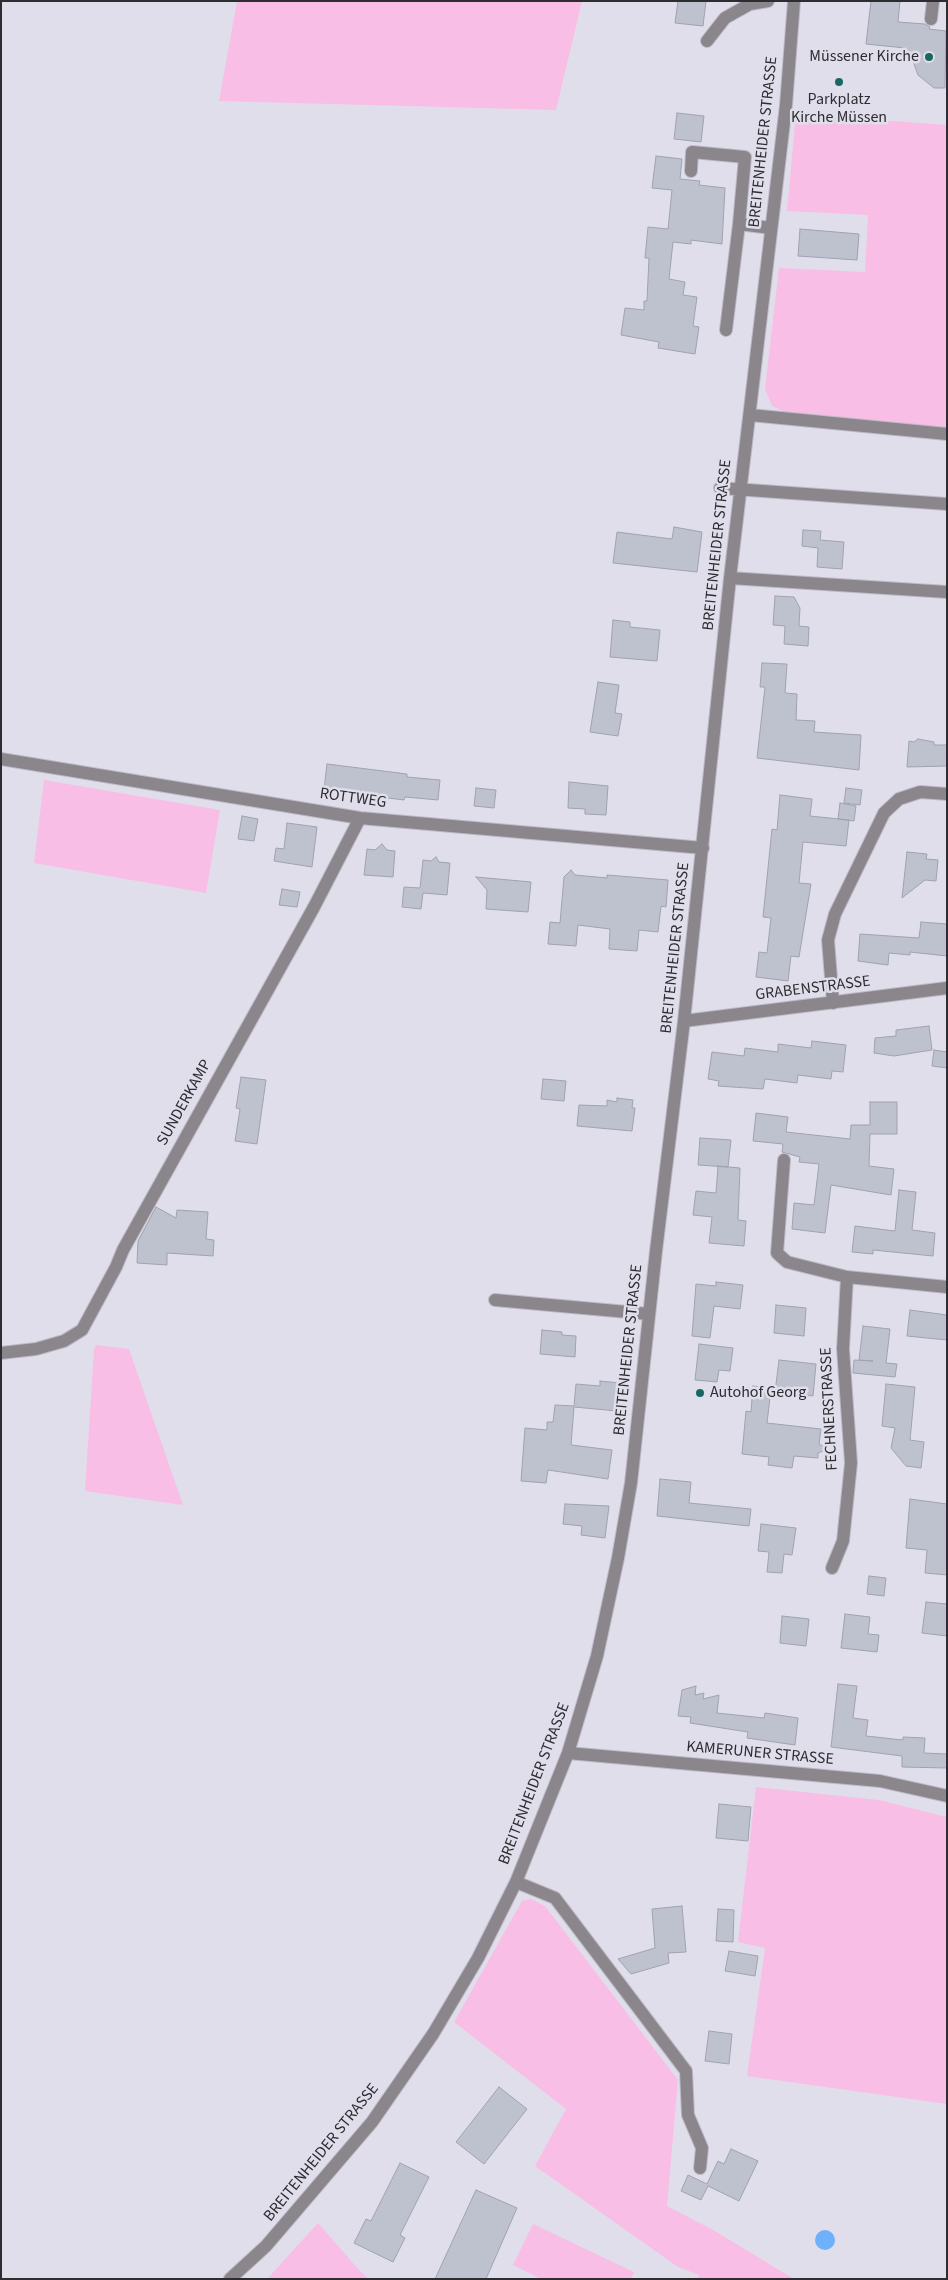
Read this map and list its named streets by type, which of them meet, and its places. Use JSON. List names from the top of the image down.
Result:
{
  "streets": {
    "street": [
      "BREITENHEIDER STRASSE",
      "ROTTWEG",
      "GRABENSTRASSE",
      "SUNDERKAMP",
      "FECHNERSTRASSE",
      "KAMERUNER STRASSE"
    ]
  },
  "crossings": [
    ["BREITENHEIDER STRASSE", "ROTTWEG"],
    ["BREITENHEIDER STRASSE", "GRABENSTRASSE"],
    ["BREITENHEIDER STRASSE", "KAMERUNER STRASSE"],
    ["ROTTWEG", "SUNDERKAMP"]
  ],
  "places": ["Müssener Kirche", "Parkplatz Kirche Müssen", "Autohof Georg"]
}
